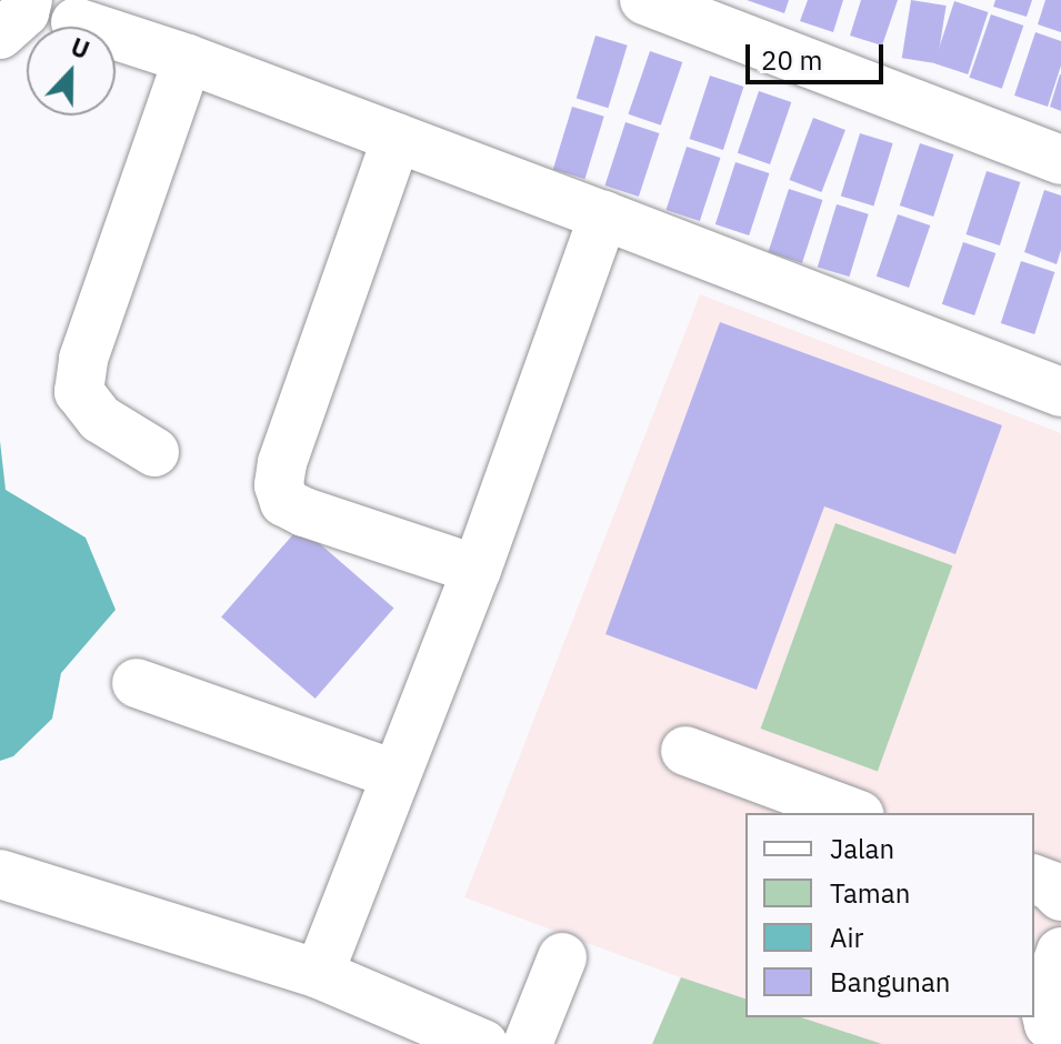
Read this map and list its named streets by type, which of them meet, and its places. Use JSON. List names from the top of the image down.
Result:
{
  "legend": [
    "Jalan",
    "Taman",
    "Air",
    "Bangunan"
  ],
  "scale_bar": "20 m",
  "north": "top"
}
